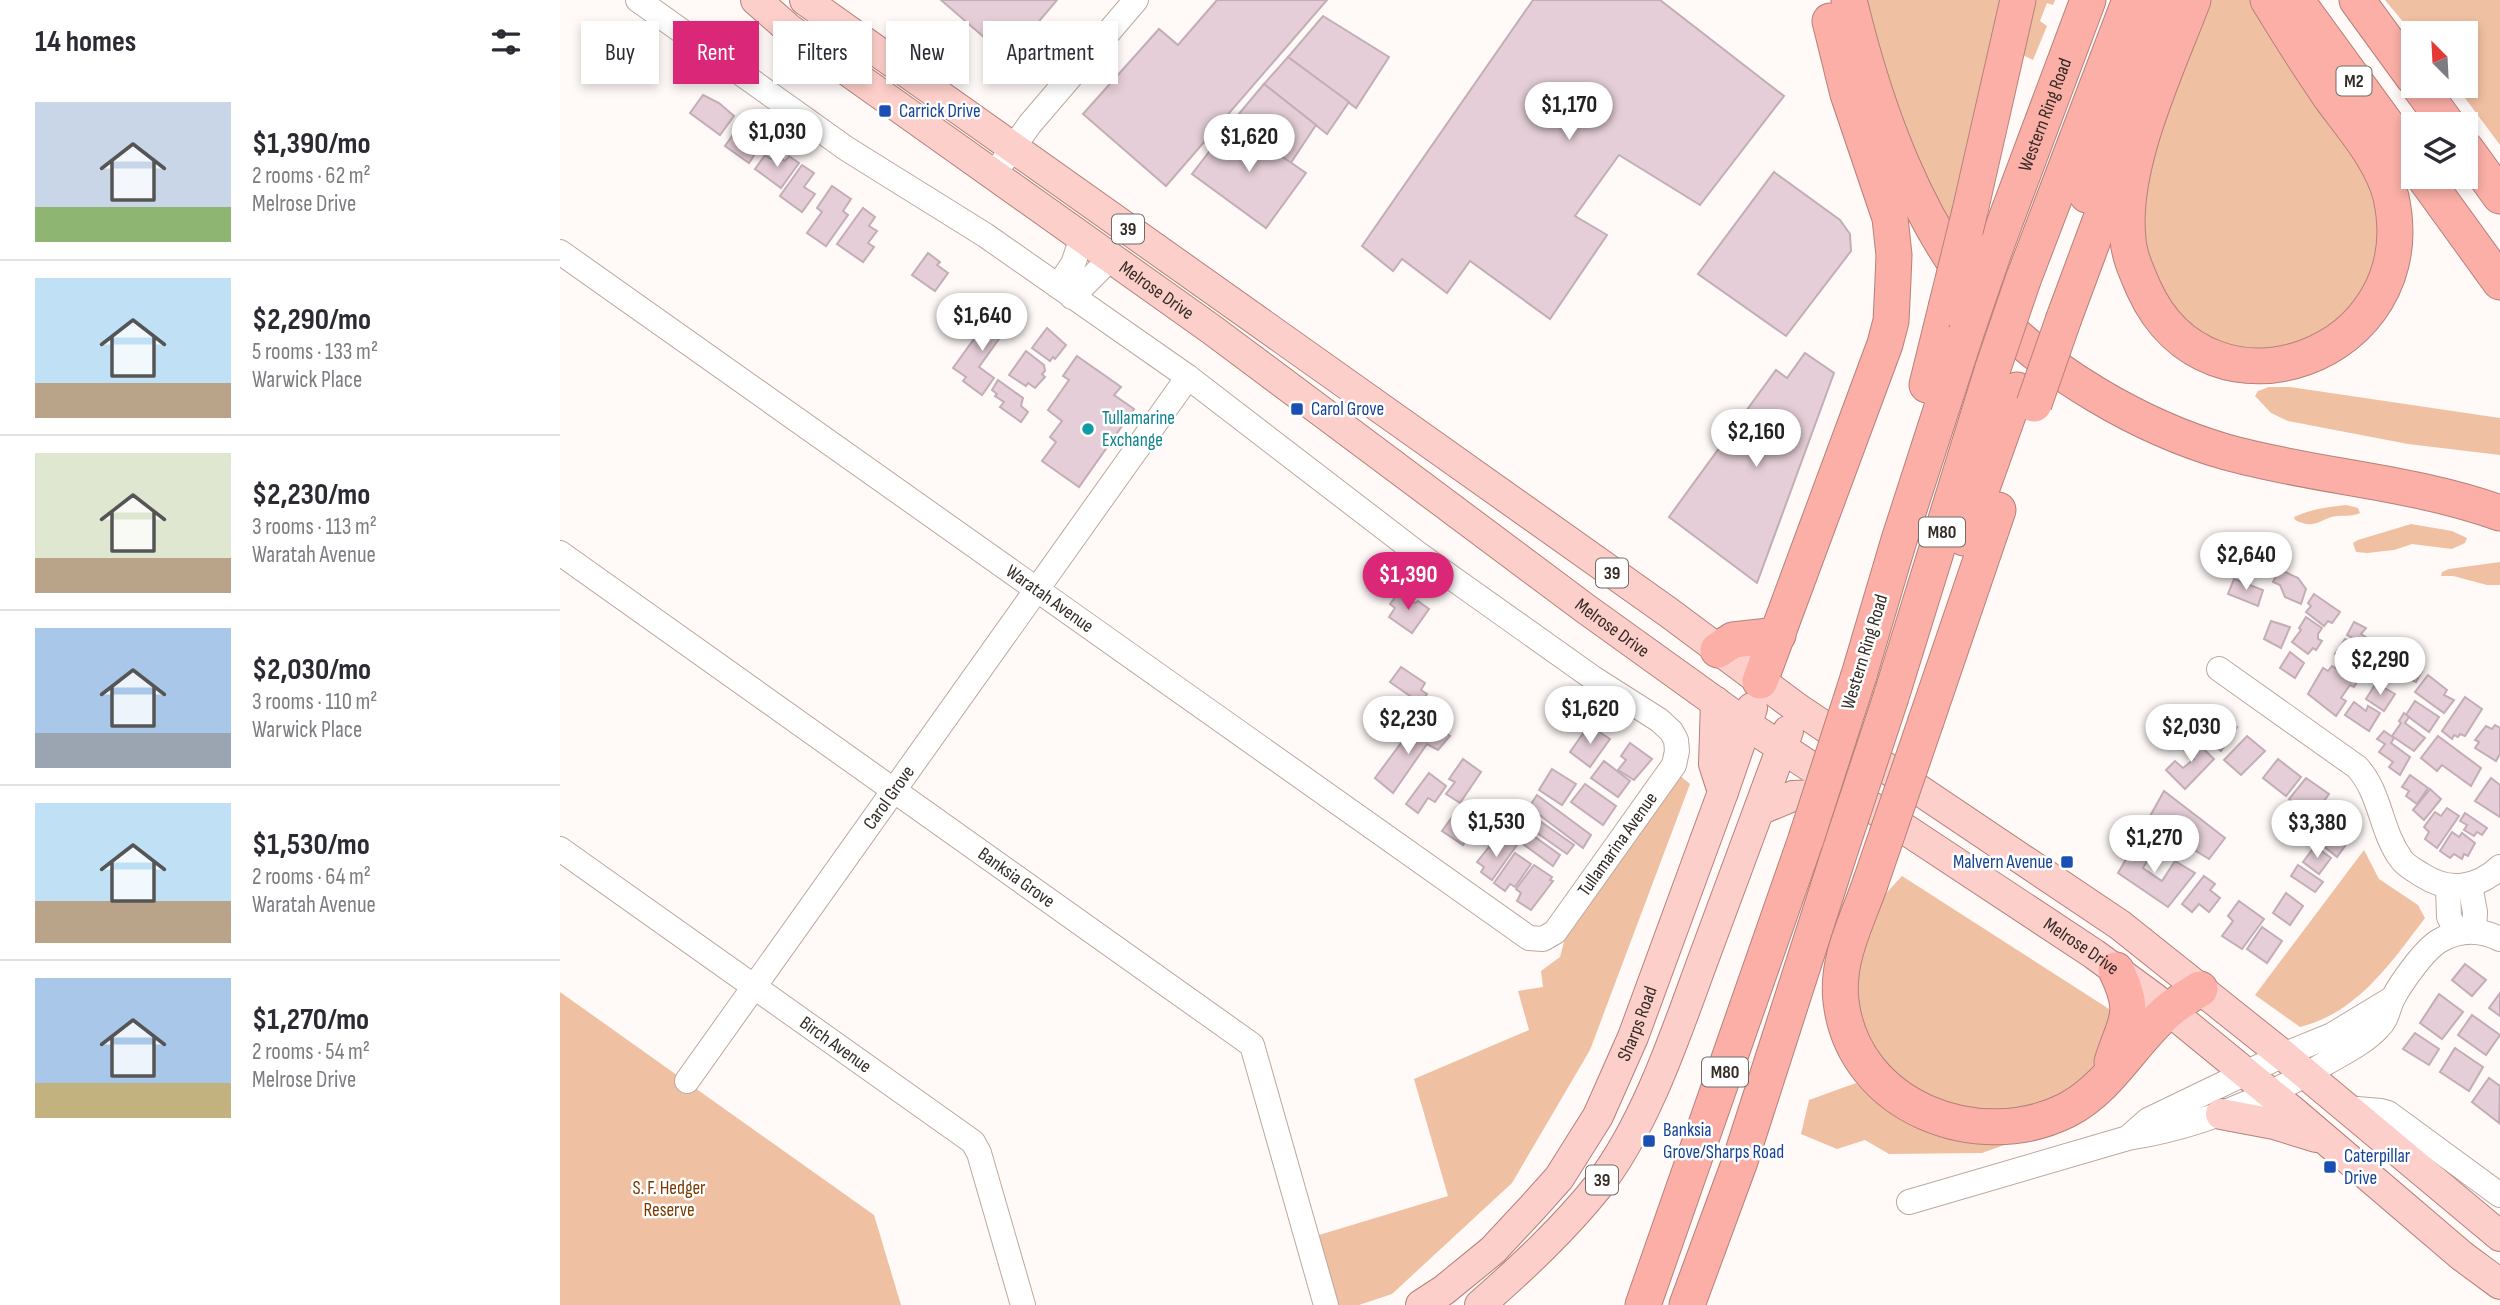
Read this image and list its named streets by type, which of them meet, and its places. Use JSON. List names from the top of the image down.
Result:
{
  "streets": {
    "highway": ["M2", "Western Ring Road", "M80"],
    "main road": ["39", "Melrose Drive", "Sharps Road"],
    "street": [
      "Waratah Avenue",
      "Carol Grove",
      "Tullamarina Avenue",
      "Banksia Grove",
      "Birch Avenue"
    ]
  },
  "crossings": [
    ["Melrose Drive", "Sharps Road"],
    ["Waratah Avenue", "Carol Grove"],
    ["Waratah Avenue", "Tullamarina Avenue"],
    ["Carol Grove", "Tullamarina Avenue"],
    ["Carol Grove", "Banksia Grove"],
    ["Carol Grove", "Birch Avenue"]
  ],
  "parks": ["S. F. Hedger Reserve"],
  "places": {
    "transit": [
      "Carrick Drive",
      "Carol Grove",
      "Malvern Avenue",
      "Banksia Grove/Sharps Road",
      "Caterpillar Drive"
    ],
    "other": ["Tullamarine Exchange"]
  },
  "north": "top left",
  "page": {
    "heading": "14 homes",
    "chip": [
      "Buy",
      "Rent",
      "Filters",
      "New",
      "Apartment"
    ],
    "price": [
      "$1,170",
      "$1,030",
      "$1,620",
      "$1,640",
      "$2,160",
      "$2,640",
      "$1,390",
      "$2,290",
      "$1,620",
      "$2,230",
      "$2,030",
      "$1,530",
      "$3,380",
      "$1,270"
    ],
    "list": [
      {
        "name": "$1,390/mo",
        "note": "2 rooms · 62 m² · Melrose Drive"
      },
      {
        "name": "$2,290/mo",
        "note": "5 rooms · 133 m² · Warwick Place"
      },
      {
        "name": "$2,230/mo",
        "note": "3 rooms · 113 m² · Waratah Avenue"
      },
      {
        "name": "$2,030/mo",
        "note": "3 rooms · 110 m² · Warwick Place"
      },
      {
        "name": "$1,530/mo",
        "note": "2 rooms · 64 m² · Waratah Avenue"
      },
      {
        "name": "$1,270/mo",
        "note": "2 rooms · 54 m² · Melrose Drive"
      }
    ]
  }
}
